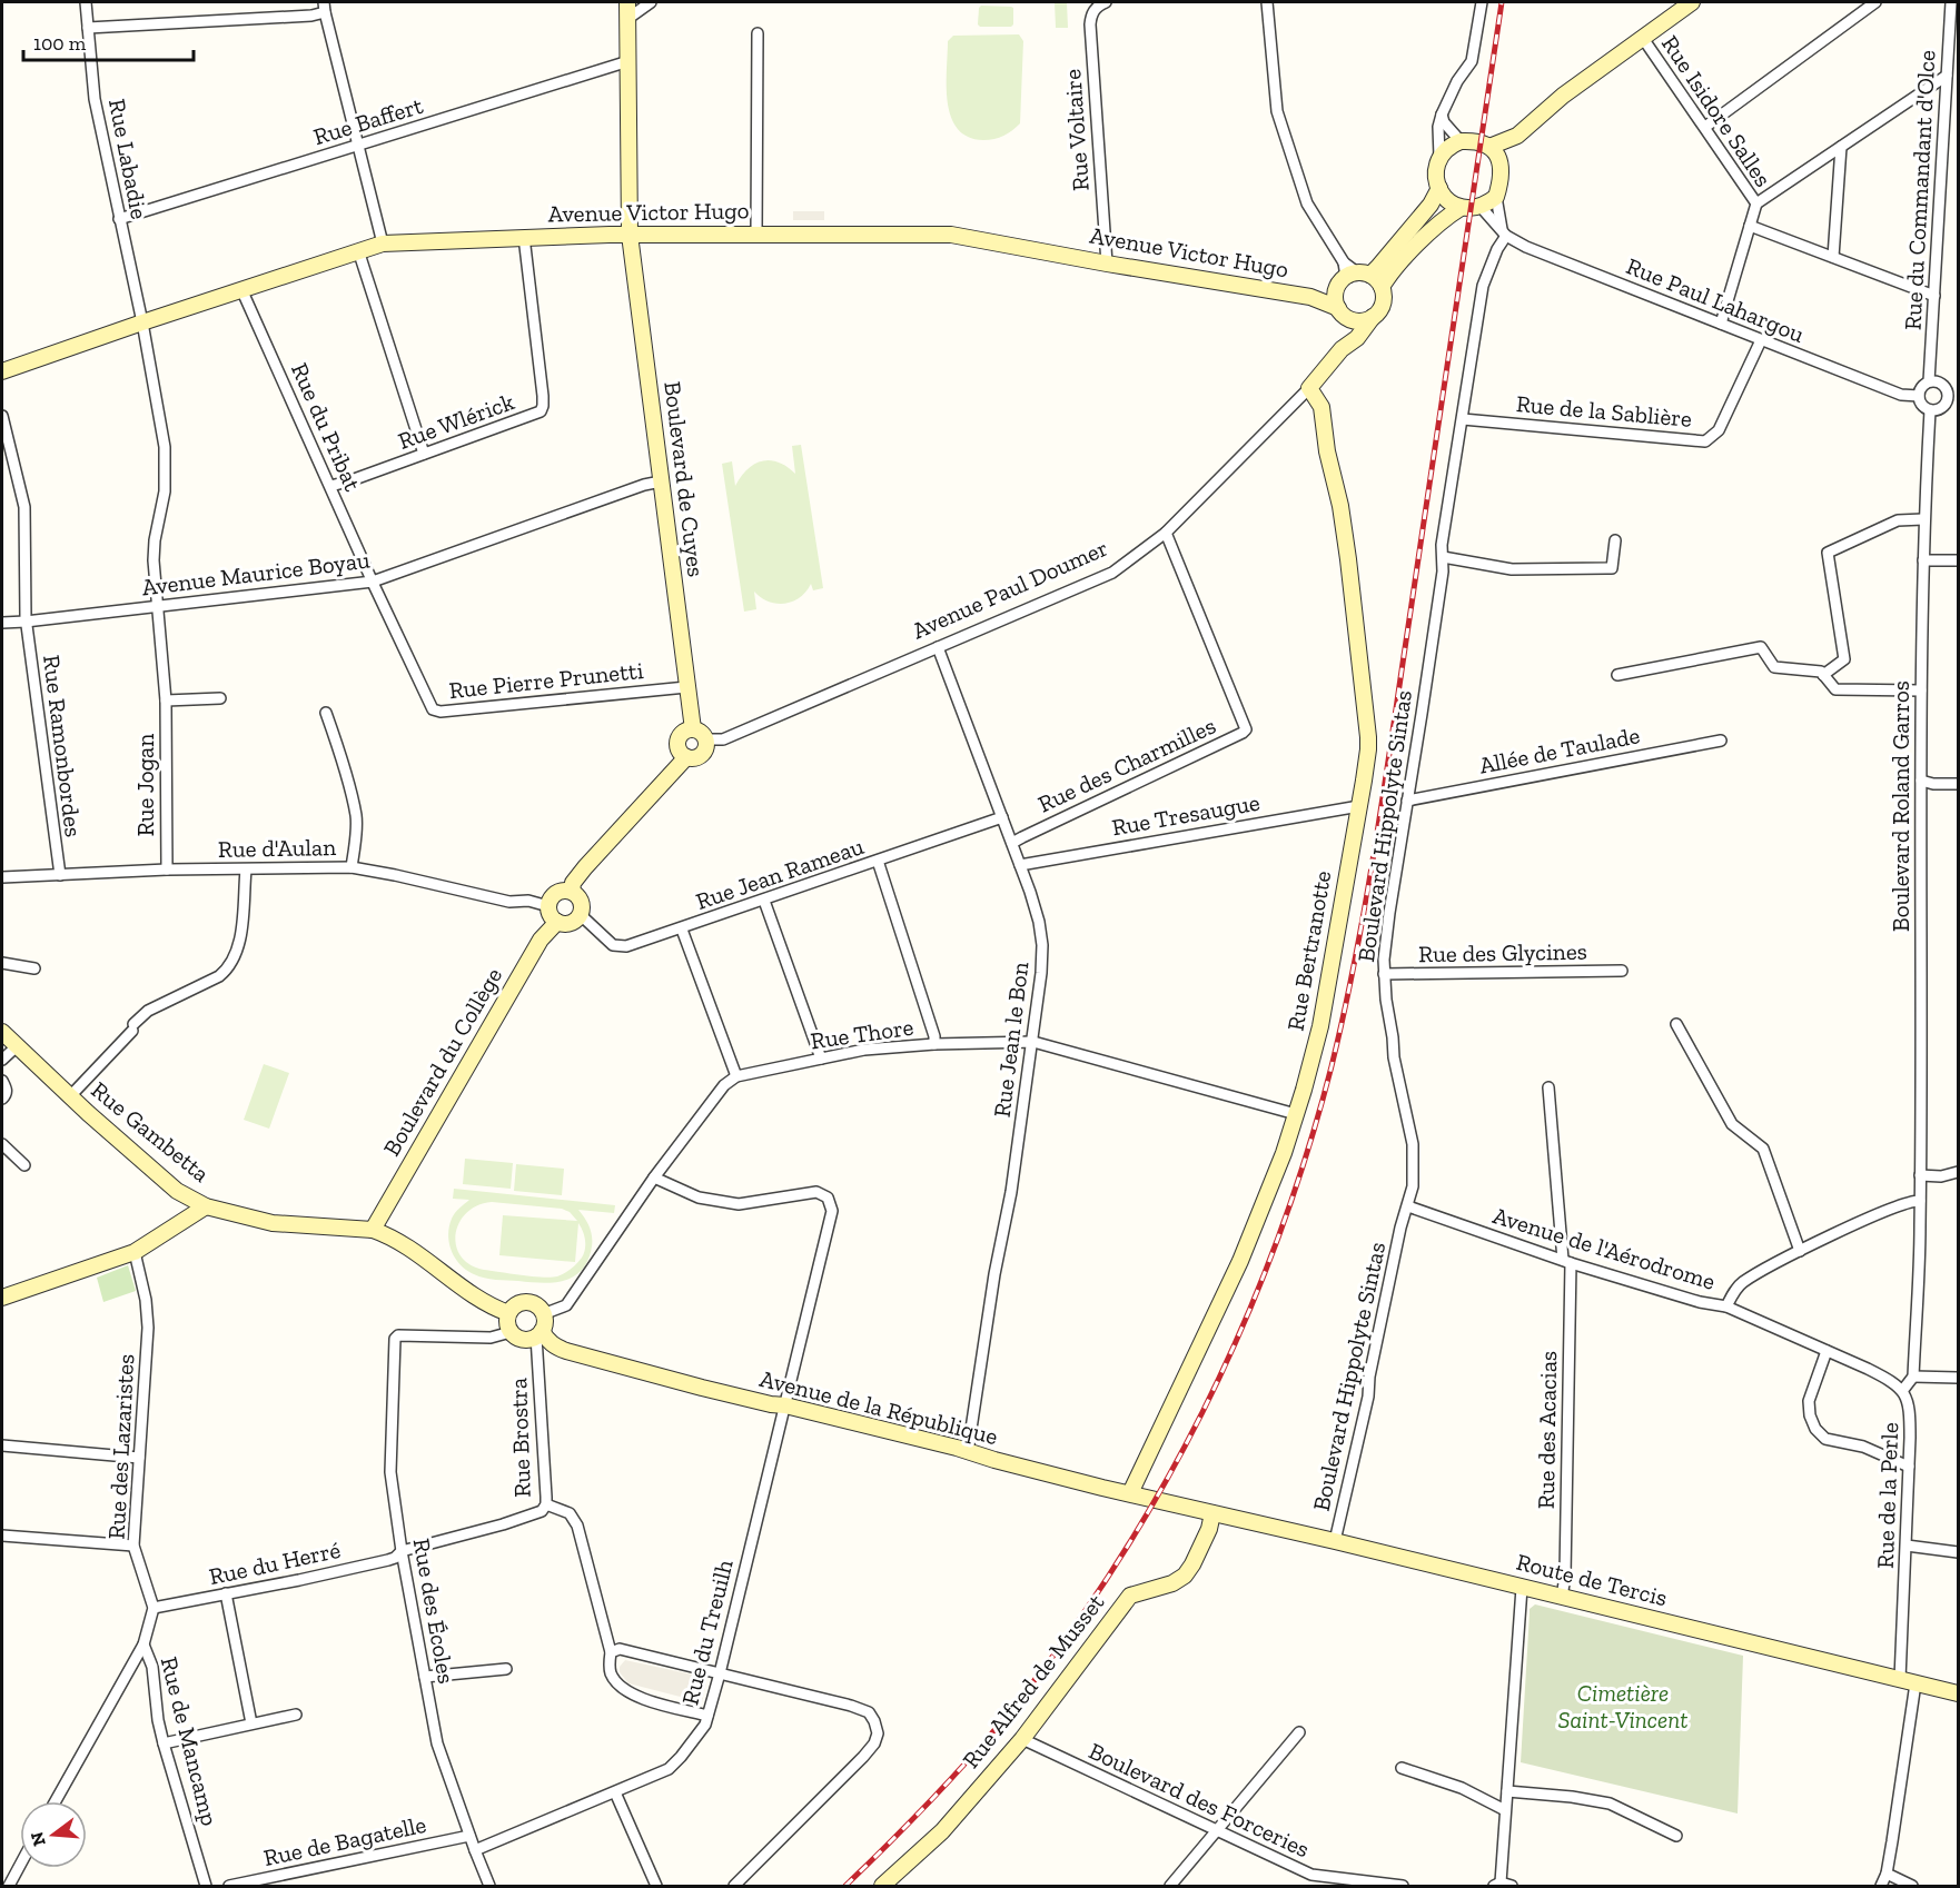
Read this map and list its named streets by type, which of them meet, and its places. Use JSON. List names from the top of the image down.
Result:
{
  "streets": {
    "main road": [
      "Avenue Victor Hugo",
      "Boulevard de Cuyes",
      "Avenue Paul Doumer",
      "Rue Bertranotte",
      "Boulevard du Collège",
      "Rue Gambetta",
      "Avenue de la République",
      "Route de Tercis",
      "Rue Alfred de Musset"
    ],
    "street": [
      "Rue Isidore Salles",
      "Rue Baffert",
      "Rue Voltaire",
      "Rue Labadie",
      "Rue du Commandant d'Olce",
      "Rue Paul Lahargou",
      "Rue de la Sablière",
      "Rue Wlérick",
      "Rue du Pribat",
      "Avenue Maurice Boyau",
      "Rue Pierre Prunetti",
      "Rue Ramonbordes",
      "Allée de Taulade",
      "Rue des Charmilles",
      "Rue Jogan",
      "Boulevard Roland Garros",
      "Rue Tresaugue",
      "Boulevard Hippolyte Sintas",
      "Rue d'Aulan",
      "Rue Jean Rameau",
      "Rue des Glycines",
      "Rue Thore",
      "Rue Jean le Bon",
      "Avenue de l'Aérodrome",
      "Rue des Acacias",
      "Rue Brostra",
      "Rue des Lazaristes",
      "Rue de la Perle",
      "Rue du Herré",
      "Rue des Écoles",
      "Rue du Treuilh",
      "Rue de Mancamp",
      "Boulevard des Forceries",
      "Rue de Bagatelle"
    ]
  },
  "crossings": [
    ["Rue Isidore Salles", "Rue Paul Lahargou"],
    ["Rue Baffert", "Rue Labadie"],
    ["Rue Baffert", "Boulevard de Cuyes"],
    ["Rue Voltaire", "Avenue Victor Hugo"],
    ["Rue Labadie", "Avenue Victor Hugo"],
    ["Rue Labadie", "Avenue Maurice Boyau"],
    ["Rue Labadie", "Rue Jogan"],
    ["Rue du Commandant d'Olce", "Rue Paul Lahargou"],
    ["Rue du Commandant d'Olce", "Boulevard Roland Garros"],
    ["Avenue Victor Hugo", "Rue Paul Lahargou"],
    ["Avenue Victor Hugo", "Rue Wlérick"],
    ["Avenue Victor Hugo", "Rue du Pribat"],
    ["Avenue Victor Hugo", "Boulevard de Cuyes"],
    ["Avenue Victor Hugo", "Avenue Paul Doumer"],
    ["Rue Paul Lahargou", "Rue de la Sablière"],
    ["Rue Paul Lahargou", "Boulevard Roland Garros"],
    ["Rue Paul Lahargou", "Boulevard Hippolyte Sintas"],
    ["Rue de la Sablière", "Boulevard Hippolyte Sintas"],
    ["Rue Wlérick", "Rue du Pribat"],
    ["Rue du Pribat", "Avenue Maurice Boyau"],
    ["Rue du Pribat", "Rue Pierre Prunetti"],
    ["Boulevard de Cuyes", "Avenue Maurice Boyau"],
    ["Boulevard de Cuyes", "Avenue Paul Doumer"],
    ["Boulevard de Cuyes", "Rue Pierre Prunetti"],
    ["Avenue Maurice Boyau", "Rue Pierre Prunetti"],
    ["Avenue Maurice Boyau", "Rue Ramonbordes"],
    ["Avenue Maurice Boyau", "Rue Jogan"],
    ["Avenue Paul Doumer", "Rue des Charmilles"],
    ["Avenue Paul Doumer", "Rue Bertranotte"],
    ["Avenue Paul Doumer", "Rue Jean le Bon"],
    ["Rue Ramonbordes", "Rue d'Aulan"],
    ["Allée de Taulade", "Boulevard Hippolyte Sintas"],
    ["Rue des Charmilles", "Rue Jean le Bon"],
    ["Rue Jogan", "Rue d'Aulan"],
    ["Boulevard Roland Garros", "Avenue de l'Aérodrome"],
    ["Rue Tresaugue", "Rue Bertranotte"],
    ["Rue Tresaugue", "Rue Jean le Bon"],
    ["Boulevard Hippolyte Sintas", "Rue des Glycines"],
    ["Boulevard Hippolyte Sintas", "Avenue de l'Aérodrome"],
    ["Boulevard Hippolyte Sintas", "Route de Tercis"],
    ["Rue d'Aulan", "Rue Jean Rameau"],
    ["Rue d'Aulan", "Boulevard du Collège"],
    ["Rue Jean Rameau", "Rue Jean le Bon"],
    ["Rue Jean Rameau", "Boulevard du Collège"],
    ["Rue Bertranotte", "Rue Thore"],
    ["Rue Bertranotte", "Avenue de la République"],
    ["Rue Thore", "Rue Jean le Bon"],
    ["Rue Jean le Bon", "Avenue de la République"],
    ["Boulevard du Collège", "Rue Gambetta"],
    ["Avenue de l'Aérodrome", "Rue des Acacias"],
    ["Avenue de l'Aérodrome", "Rue de la Perle"],
    ["Avenue de la République", "Rue Brostra"],
    ["Avenue de la République", "Route de Tercis"],
    ["Avenue de la République", "Rue des Écoles"],
    ["Avenue de la République", "Rue du Treuilh"],
    ["Avenue de la République", "Rue Alfred de Musset"],
    ["Rue des Acacias", "Route de Tercis"],
    ["Rue Brostra", "Rue du Herré"],
    ["Rue Brostra", "Rue des Écoles"],
    ["Rue des Lazaristes", "Rue du Herré"],
    ["Rue de la Perle", "Route de Tercis"],
    ["Rue du Herré", "Rue des Écoles"],
    ["Route de Tercis", "Rue Alfred de Musset"],
    ["Rue des Écoles", "Rue du Treuilh"],
    ["Rue des Écoles", "Rue de Bagatelle"],
    ["Rue Alfred de Musset", "Boulevard des Forceries"]
  ],
  "parks": ["Cimetière Saint-Vincent"],
  "scale_bar": "100 m",
  "north": "left"
}
